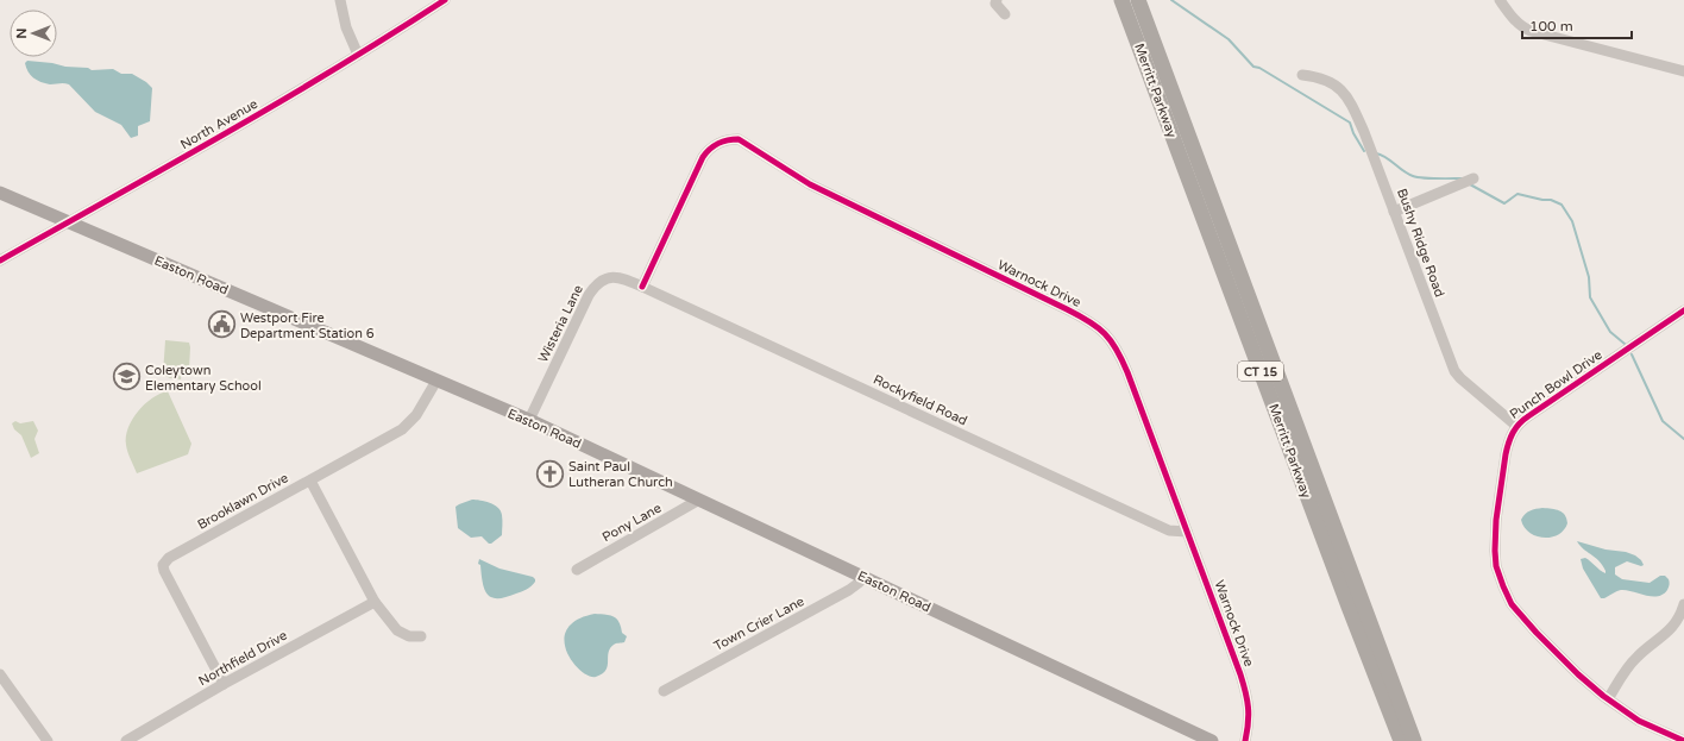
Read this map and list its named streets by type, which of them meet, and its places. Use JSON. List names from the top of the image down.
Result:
{
  "streets": {
    "highway": ["Merritt Parkway", "CT 15"],
    "main road": ["Easton Road"],
    "street": [
      "North Avenue",
      "Bushy Ridge Road",
      "Warnock Drive",
      "Wisteria Lane",
      "Punch Bowl Drive",
      "Rockyfield Road",
      "Brooklawn Drive",
      "Pony Lane",
      "Town Crier Lane",
      "Northfield Drive"
    ]
  },
  "crossings": [
    ["North Avenue", "Easton Road"],
    ["Bushy Ridge Road", "Punch Bowl Drive"],
    ["Easton Road", "Wisteria Lane"],
    ["Easton Road", "Brooklawn Drive"],
    ["Easton Road", "Pony Lane"],
    ["Easton Road", "Town Crier Lane"],
    ["Warnock Drive", "Wisteria Lane"],
    ["Warnock Drive", "Rockyfield Road"],
    ["Wisteria Lane", "Rockyfield Road"],
    ["Brooklawn Drive", "Northfield Drive"]
  ],
  "places": {
    "public building": ["Westport Fire Department Station 6"],
    "school or university": ["Coleytown Elementary School"],
    "church": ["Saint Paul Lutheran Church"]
  },
  "scale_bar": "100 m",
  "north": "left"
}
